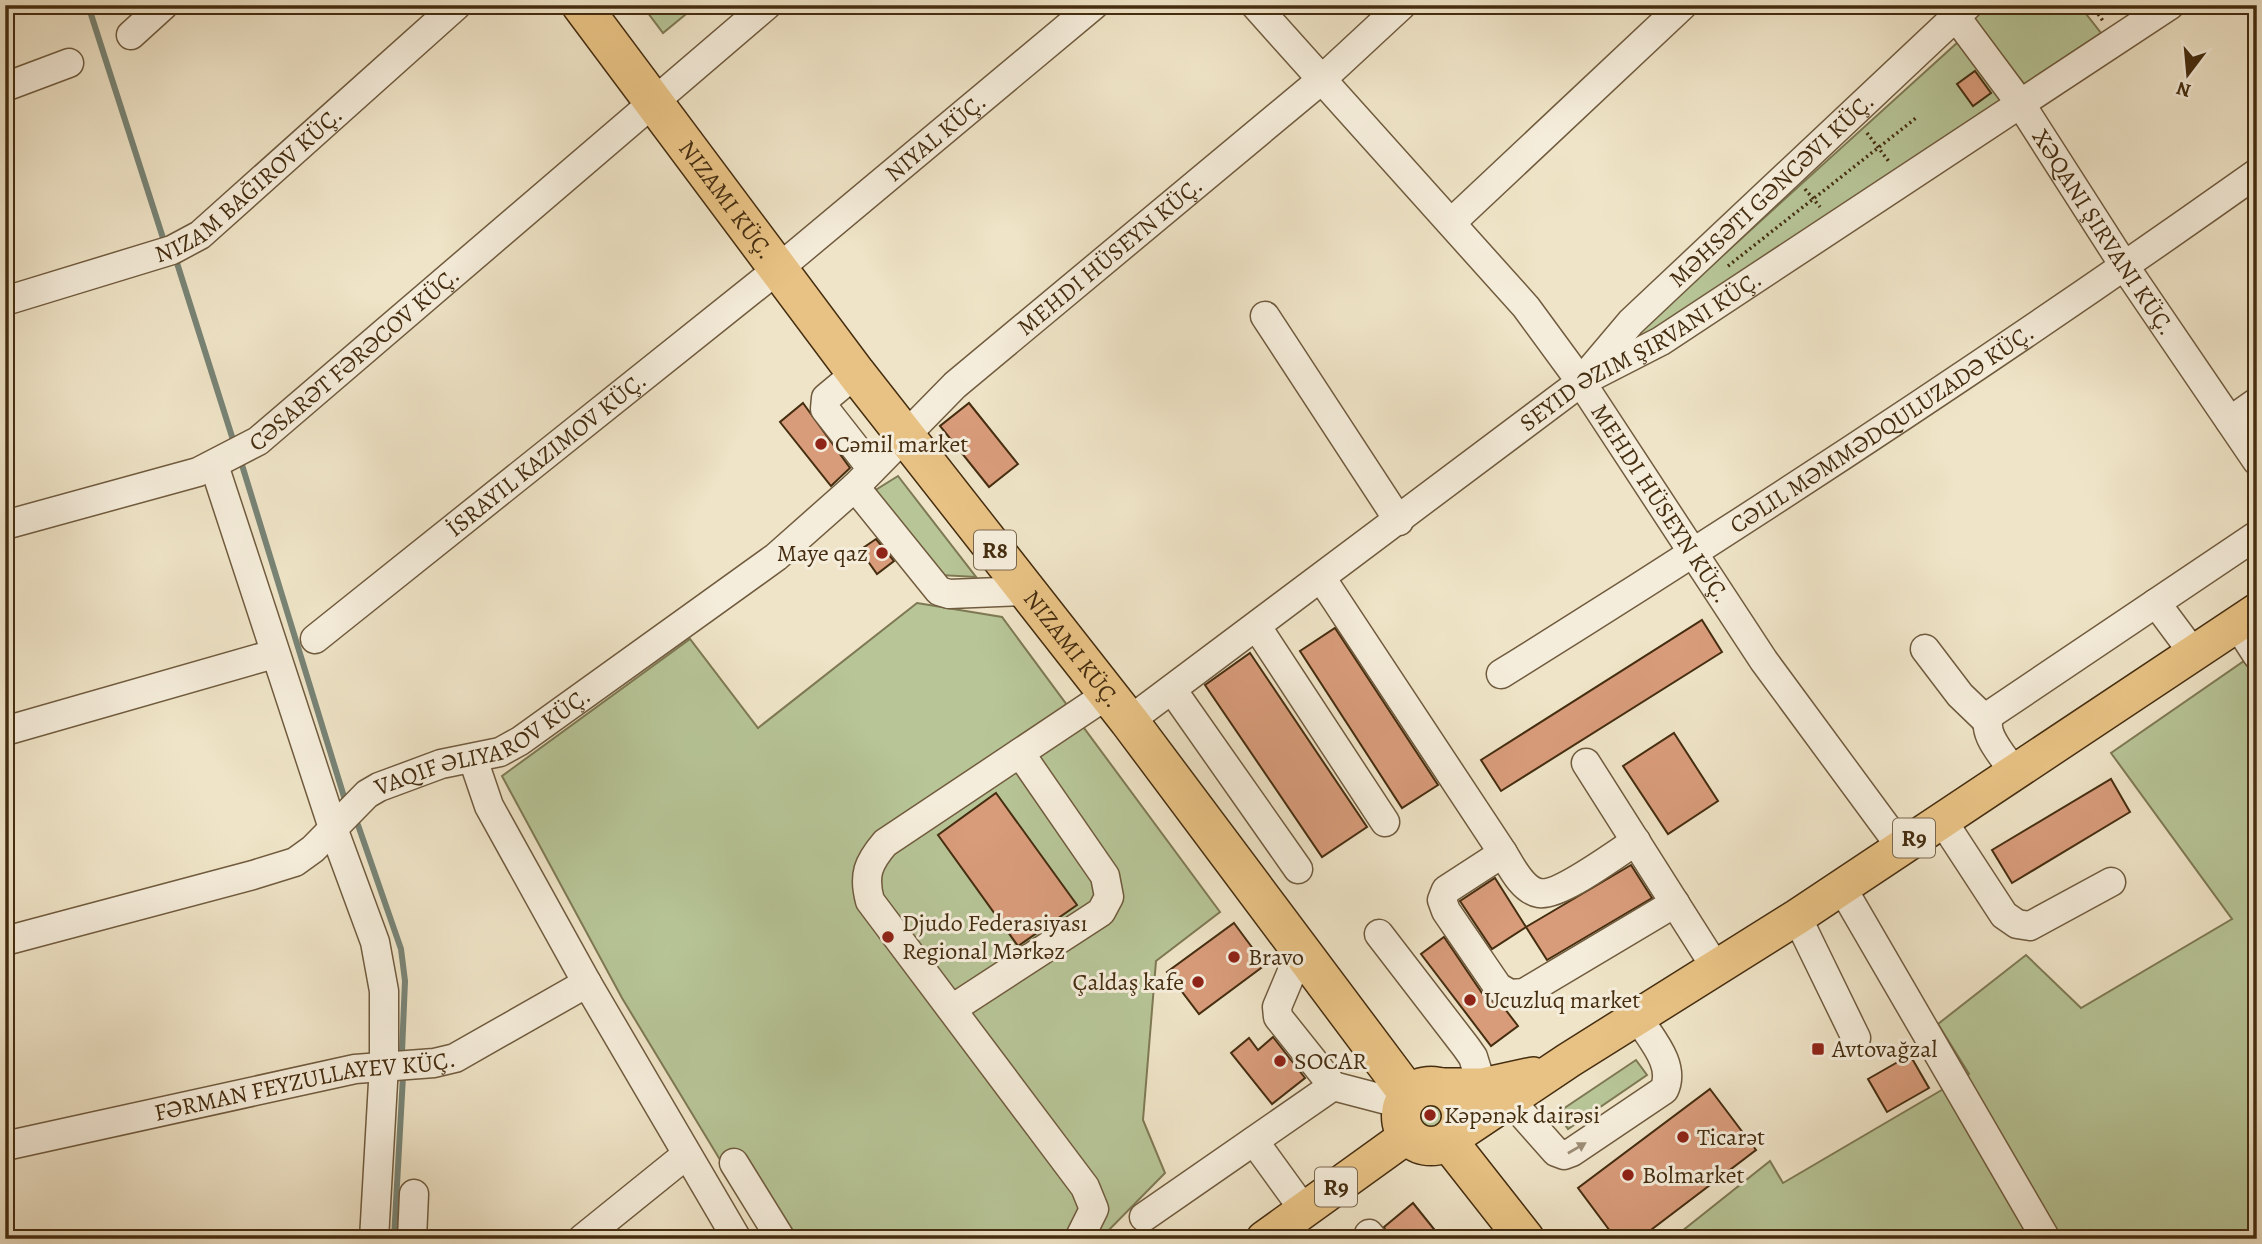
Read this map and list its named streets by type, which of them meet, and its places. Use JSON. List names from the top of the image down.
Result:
{
  "streets": {
    "highway": ["NIZAMI KÜÇ.", "R8"],
    "main road": ["R9"],
    "street": [
      "NIYAL KÜÇ.",
      "MƏHSƏTI GƏNCƏVI KÜÇ.",
      "XƏQANI ŞIRVANI KÜÇ.",
      "MEHDI HÜSEYN KÜÇ.",
      "SEYID ƏZIM ŞIRVANI KÜÇ.",
      "CƏSARƏT FƏRƏCOV KÜÇ.",
      "CƏLIL MƏMMƏDQULUZADƏ KÜÇ.",
      "VAQIF ƏLIYAROV KÜÇ.",
      "FƏRMAN FEYZULLAYEV KÜÇ."
    ]
  },
  "crossings": [
    ["NIYAL KÜÇ.", "NIZAMI KÜÇ."],
    ["MƏHSƏTI GƏNCƏVI KÜÇ.", "XƏQANI ŞIRVANI KÜÇ."],
    ["MƏHSƏTI GƏNCƏVI KÜÇ.", "MEHDI HÜSEYN KÜÇ."],
    ["MƏHSƏTI GƏNCƏVI KÜÇ.", "SEYID ƏZIM ŞIRVANI KÜÇ."],
    ["NIZAMI KÜÇ.", "MEHDI HÜSEYN KÜÇ."],
    ["NIZAMI KÜÇ.", "SEYID ƏZIM ŞIRVANI KÜÇ."],
    ["NIZAMI KÜÇ.", "CƏSARƏT FƏRƏCOV KÜÇ."],
    ["NIZAMI KÜÇ.", "VAQIF ƏLIYAROV KÜÇ."],
    ["NIZAMI KÜÇ.", "R9"],
    ["XƏQANI ŞIRVANI KÜÇ.", "SEYID ƏZIM ŞIRVANI KÜÇ."],
    ["XƏQANI ŞIRVANI KÜÇ.", "CƏLIL MƏMMƏDQULUZADƏ KÜÇ."],
    ["MEHDI HÜSEYN KÜÇ.", "SEYID ƏZIM ŞIRVANI KÜÇ."],
    ["MEHDI HÜSEYN KÜÇ.", "CƏLIL MƏMMƏDQULUZADƏ KÜÇ."],
    ["MEHDI HÜSEYN KÜÇ.", "VAQIF ƏLIYAROV KÜÇ."],
    ["MEHDI HÜSEYN KÜÇ.", "R9"]
  ],
  "places": {
    "other": [
      "Cəmil market",
      "Maye qaz",
      "Djudo Federasiyası Regional Mərkəz",
      "Bravo",
      "Çaldaş kafe",
      "Ucuzluq market",
      "SOCAR",
      "Kəpənək dairəsi",
      "Ticarət",
      "Bolmarket"
    ],
    "transit": ["Avtovağzal"]
  },
  "north": "bottom"
}
